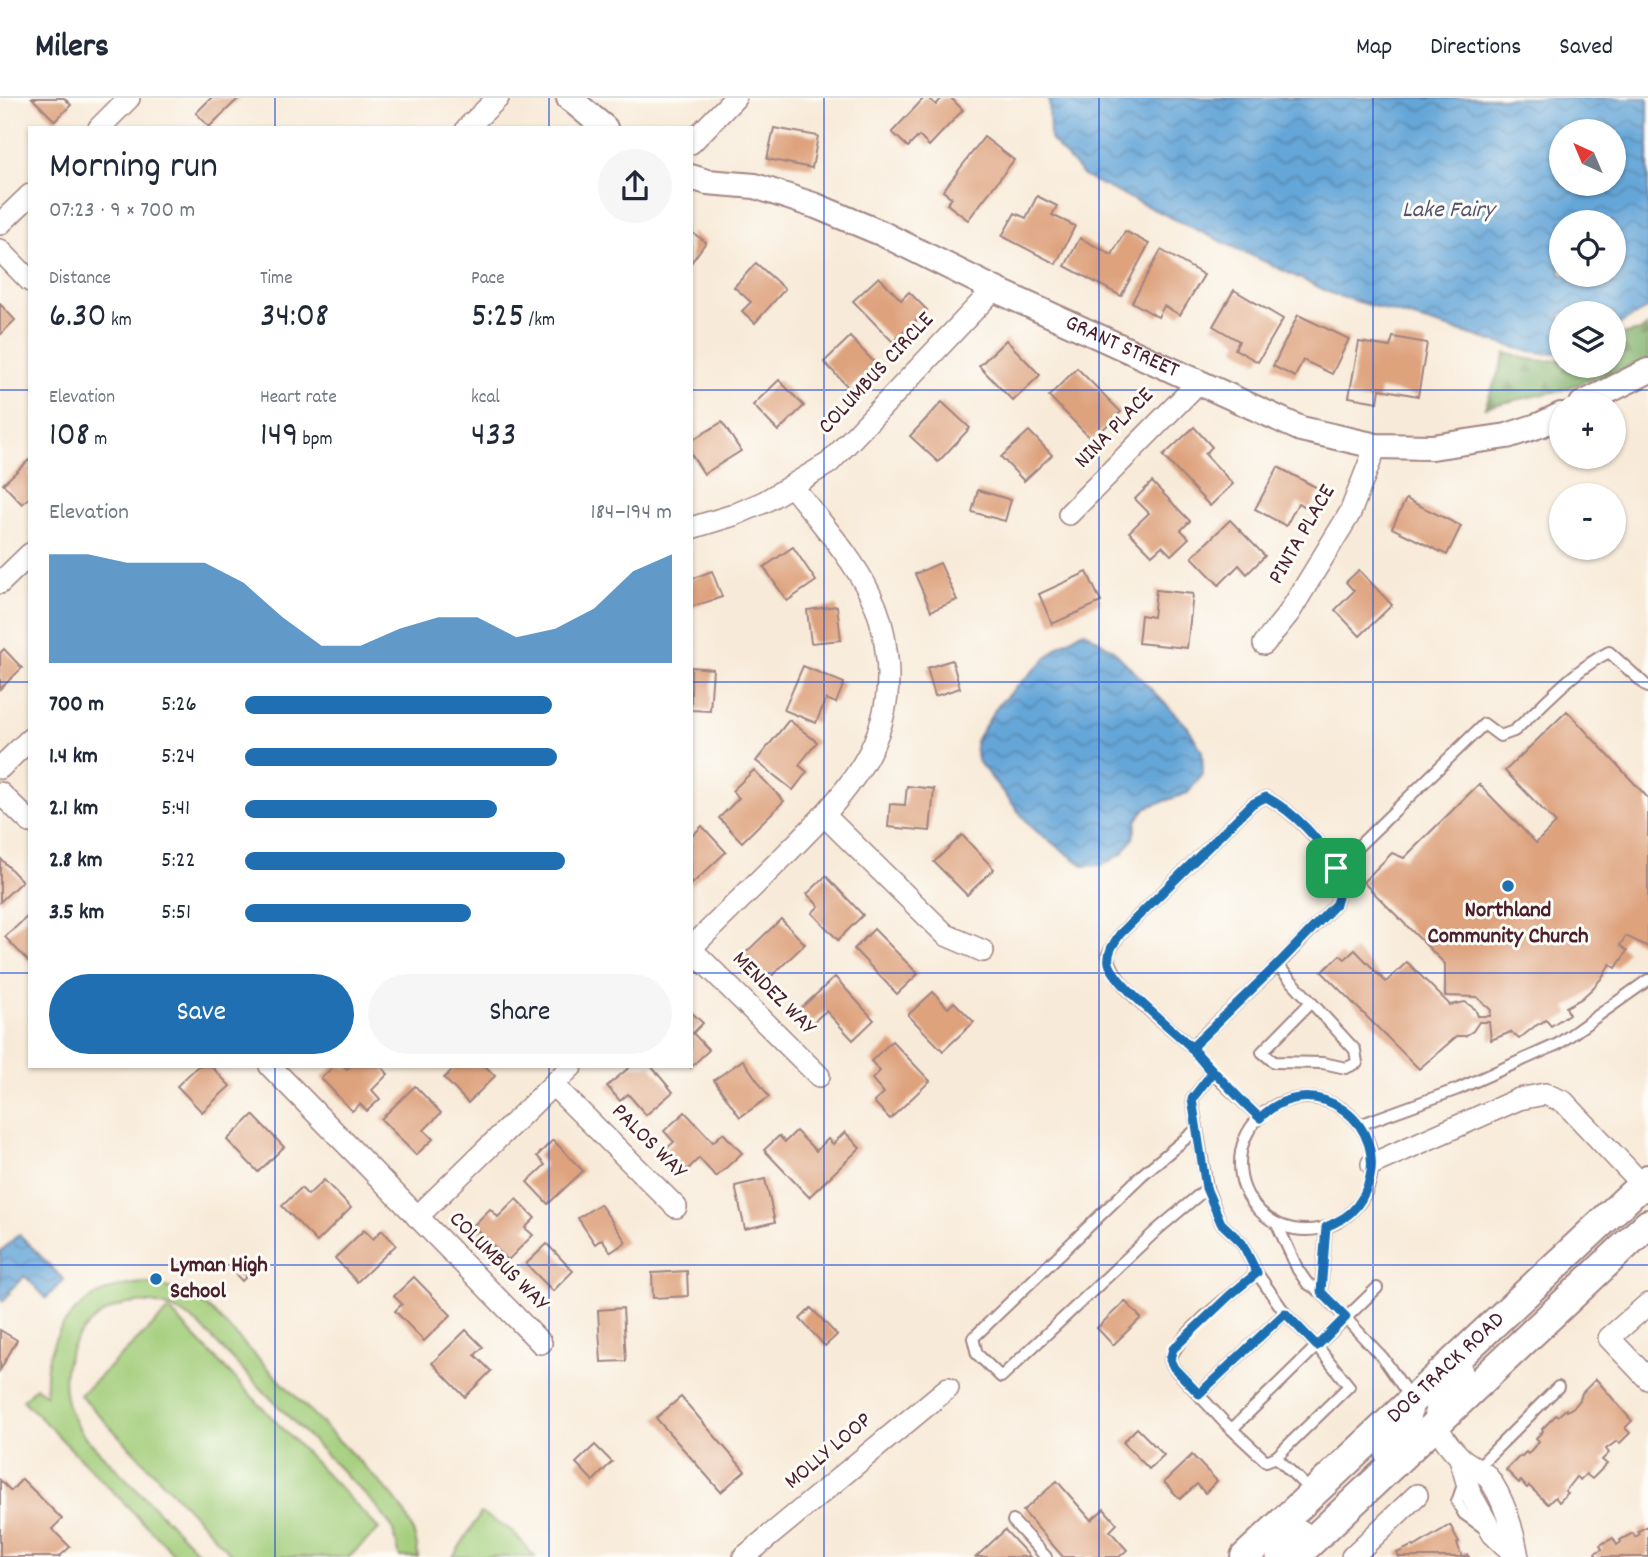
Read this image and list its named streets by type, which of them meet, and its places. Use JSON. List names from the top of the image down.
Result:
{
  "streets": {
    "main road": ["DOG TRACK ROAD"],
    "street": [
      "GRANT STREET",
      "COLUMBUS CIRCLE",
      "NINA PLACE",
      "PINTA PLACE",
      "MENDEZ WAY",
      "PALOS WAY",
      "COLUMBUS WAY",
      "MOLLY LOOP"
    ]
  },
  "crossings": [
    ["GRANT STREET", "COLUMBUS CIRCLE"],
    ["GRANT STREET", "NINA PLACE"],
    ["GRANT STREET", "PINTA PLACE"]
  ],
  "water": ["Lake Fairy"],
  "places": ["Northland Community Church", "Lyman High School"],
  "north": "top left",
  "page": {
    "header": "Milers",
    "nav": ["Map", "Directions", "Saved"],
    "map_buttons": ["+", "−"],
    "heading": ["Morning run", "07:23 · 9 × 700 m"],
    "stats": [
      ["Distance", "6.30 km"],
      ["Time", "34:08"],
      ["Pace", "5:25 /km"],
      ["Elevation", "108 m"],
      ["Heart rate", "149 bpm"],
      ["kcal", "433"]
    ],
    "chart": ["Elevation", "184–194 m"],
    "list": [
      {
        "name": "700 m",
        "note": "5:26"
      },
      {
        "name": "1.4 km",
        "note": "5:24"
      },
      {
        "name": "2.1 km",
        "note": "5:41"
      },
      {
        "name": "2.8 km",
        "note": "5:22"
      },
      {
        "name": "3.5 km",
        "note": "5:51"
      }
    ],
    "buttons": ["Save", "Share"]
  }
}
